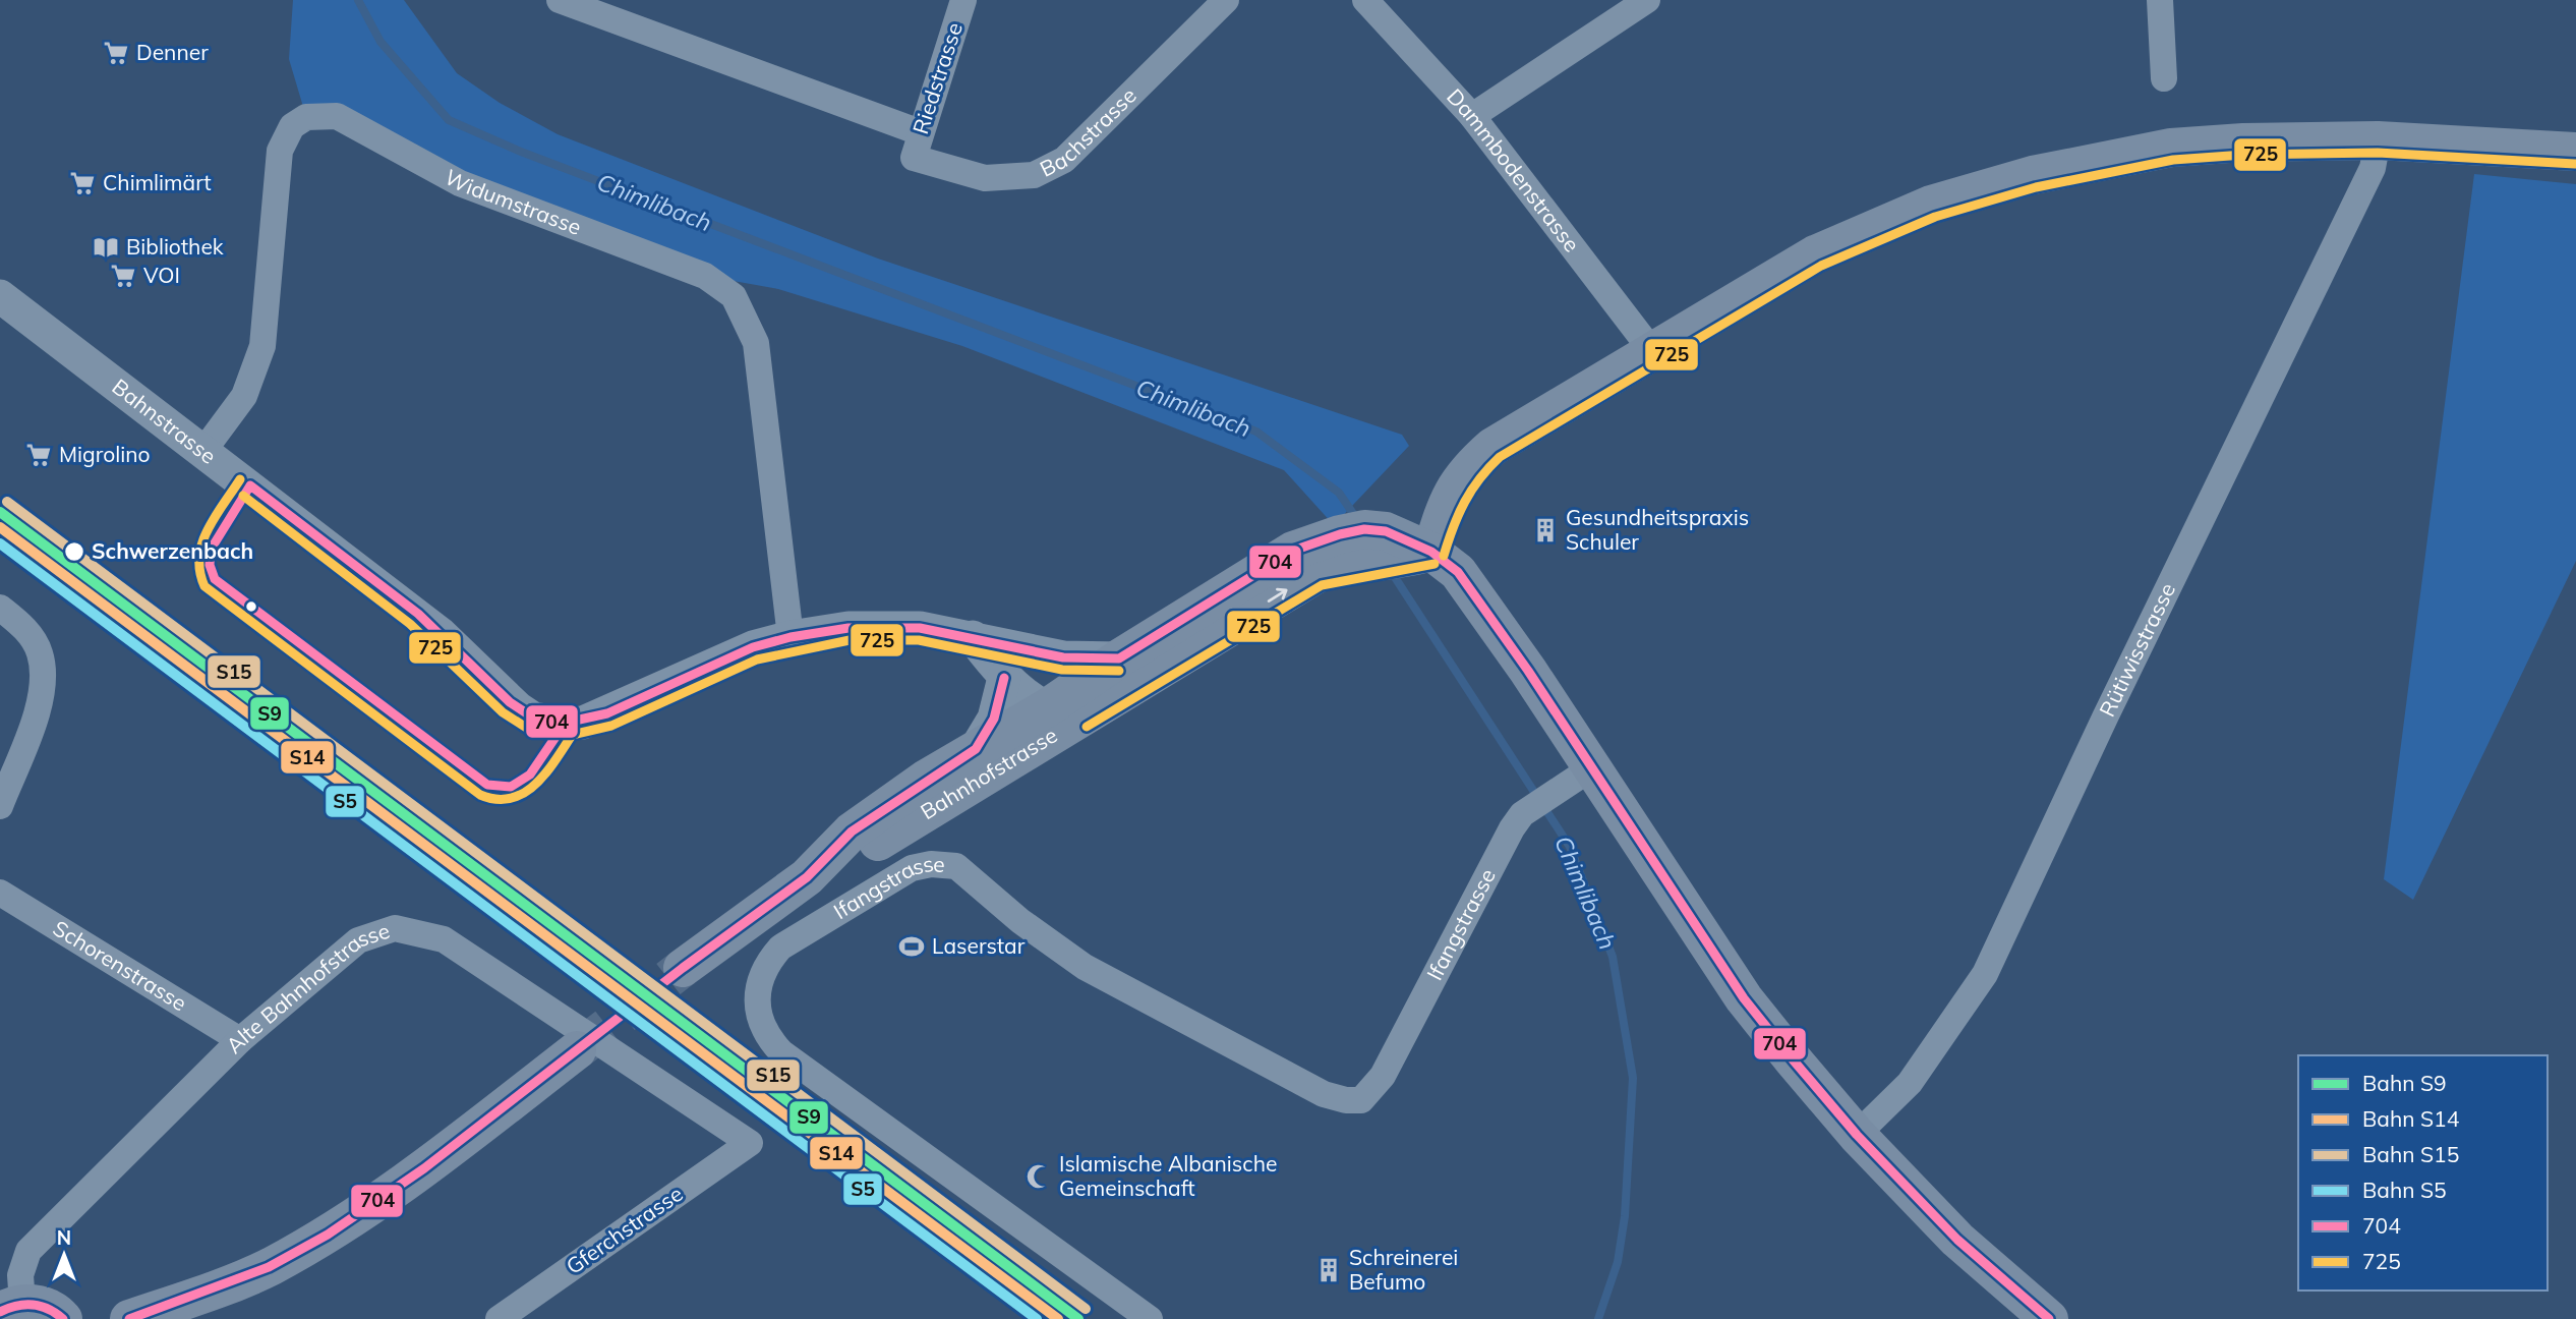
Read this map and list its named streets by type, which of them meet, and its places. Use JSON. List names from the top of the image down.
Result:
{
  "streets": {
    "main road": ["Bahnhofstrasse"],
    "street": [
      "Riedstrasse",
      "Bachstrasse",
      "Dammbodenstrasse",
      "Widumstrasse",
      "Bahnstrasse",
      "Rütiwisstrasse",
      "Ifangstrasse",
      "Schorenstrasse",
      "Alte Bahnhofstrasse",
      "Gferchstrasse"
    ]
  },
  "crossings": [
    ["Riedstrasse", "Bachstrasse"],
    ["Widumstrasse", "Bahnstrasse"],
    ["Bahnstrasse", "Bahnhofstrasse"],
    ["Schorenstrasse", "Alte Bahnhofstrasse"],
    ["Alte Bahnhofstrasse", "Gferchstrasse"]
  ],
  "water": ["Chimlibach"],
  "places": {
    "supermarket": [
      "Denner",
      "Chimlimärt",
      "VOI",
      "Migrolino"
    ],
    "library": ["Bibliothek"],
    "building": ["Gesundheitspraxis Schuler", "Schreinerei Befumo"],
    "other": ["Schwerzenbach"],
    "sports": ["Laserstar"],
    "mosque": ["Islamische Albanische Gemeinschaft"]
  },
  "lines": [
    "transit line 725",
    "transit line 704",
    "rail line S15",
    "rail line S9",
    "rail line S14",
    "rail line S5"
  ],
  "legend": [
    "Bahn S9",
    "Bahn S14",
    "Bahn S15",
    "Bahn S5",
    "704",
    "725"
  ],
  "north": "top"
}
